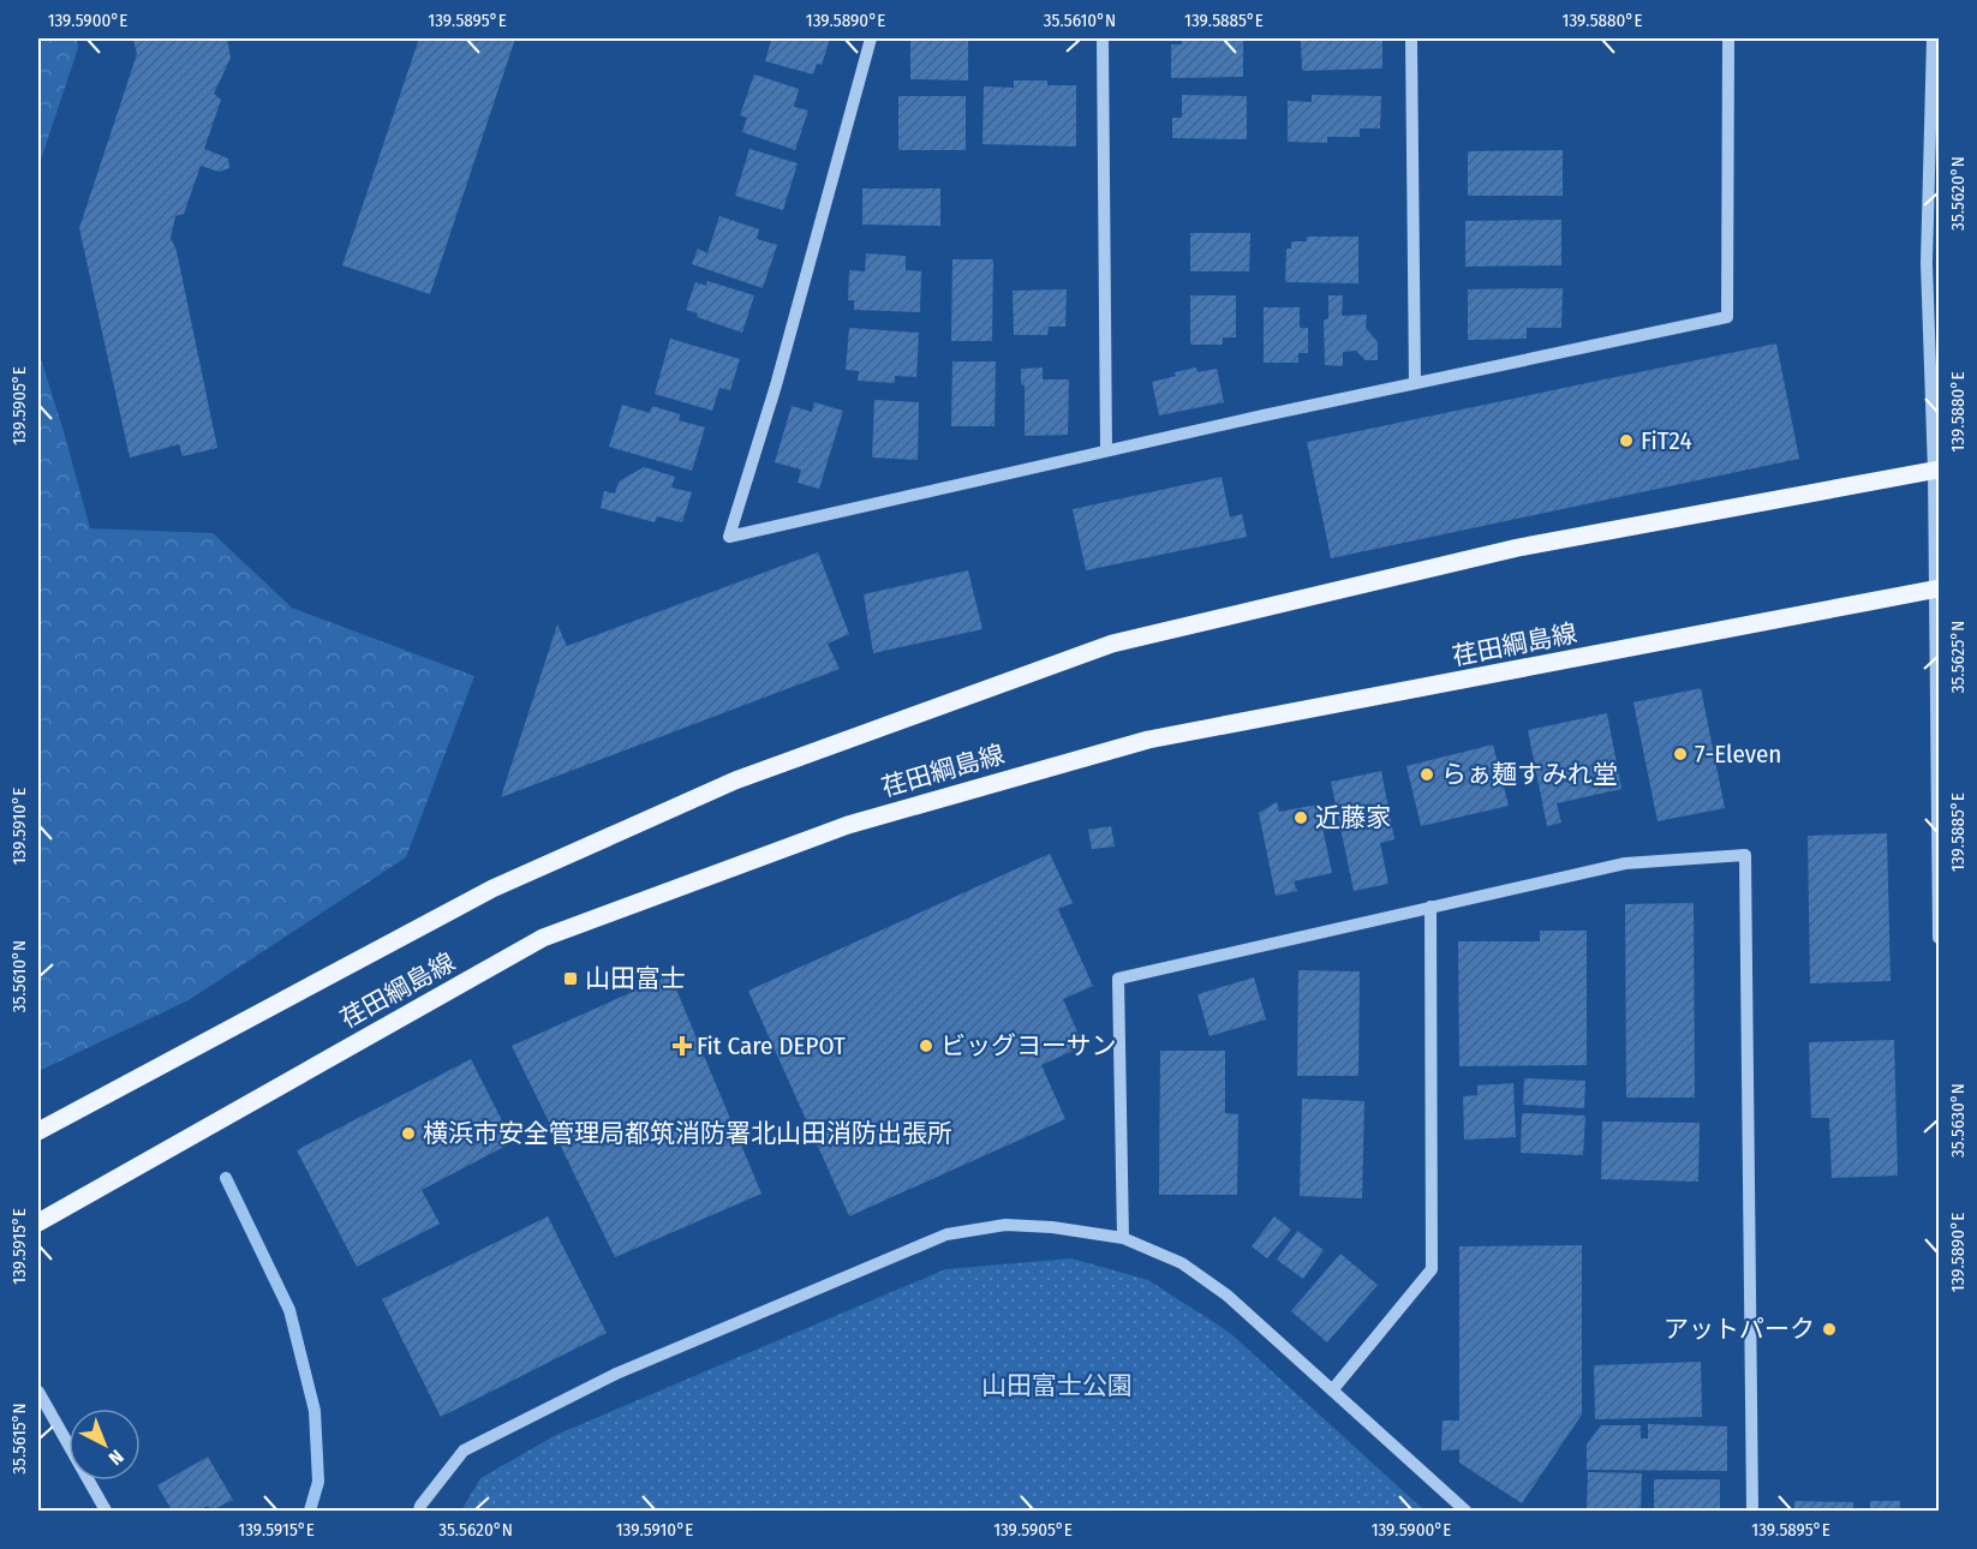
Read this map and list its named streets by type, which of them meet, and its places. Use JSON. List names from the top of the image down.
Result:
{
  "streets": {
    "main road": ["荏田綱島線"]
  },
  "parks": ["山田富士公園"],
  "places": {
    "other": [
      "FiT24",
      "7-Eleven",
      "らぁ麺すみれ堂",
      "近藤家",
      "ビッグヨーサン",
      "横浜市安全管理局都筑消防署北山田消防出張所",
      "アットパーク"
    ],
    "transit": ["山田富士"],
    "health": ["Fit Care DEPOT"]
  },
  "north": "bottom right",
  "coordinates": [
    "139.5900°E",
    "139.5895°E",
    "139.5890°E",
    "35.5610°N",
    "139.5885°E",
    "139.5880°E",
    "35.5620°N",
    "139.5905°E",
    "35.5625°N",
    "139.5910°E",
    "35.5630°N",
    "139.5915°E",
    "35.5615°N"
  ]
}
